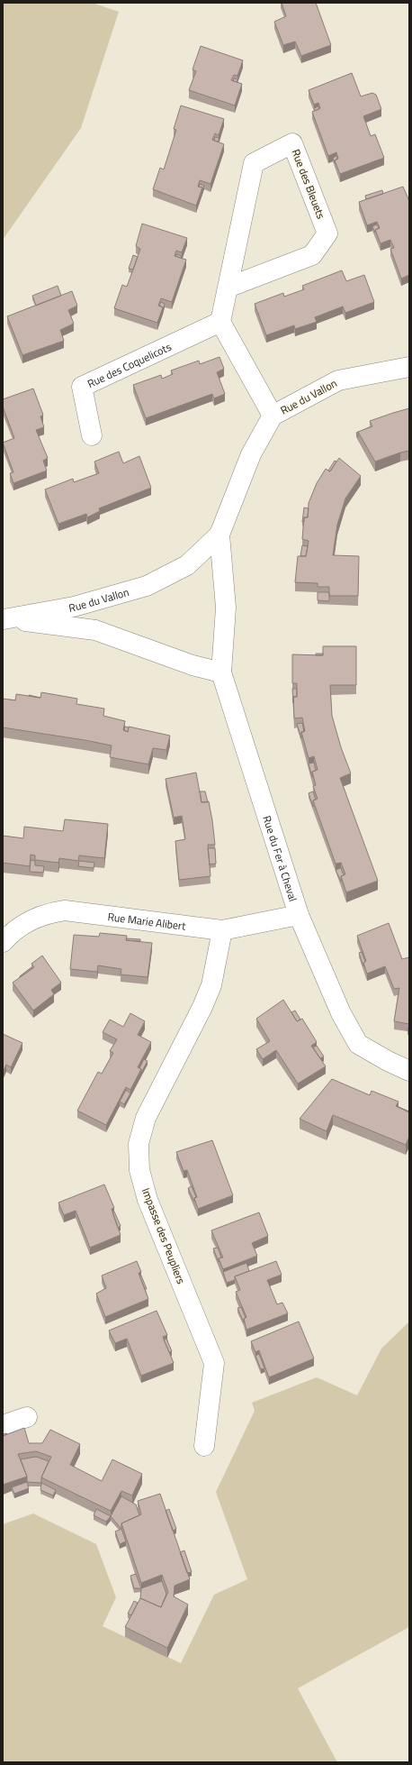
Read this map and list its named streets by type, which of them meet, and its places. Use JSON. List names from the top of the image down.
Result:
{
  "streets": {
    "street": [
      "Rue des Bleuets",
      "Rue des Coquelicots",
      "Rue du Vallon",
      "Rue du Fer à Cheval",
      "Rue Marie Alibert",
      "Impasse des Peupliers"
    ]
  },
  "crossings": [
    ["Rue des Bleuets", "Rue des Coquelicots"],
    ["Rue du Vallon", "Rue du Fer à Cheval"],
    ["Rue du Fer à Cheval", "Rue Marie Alibert"],
    ["Rue Marie Alibert", "Impasse des Peupliers"]
  ]
}
